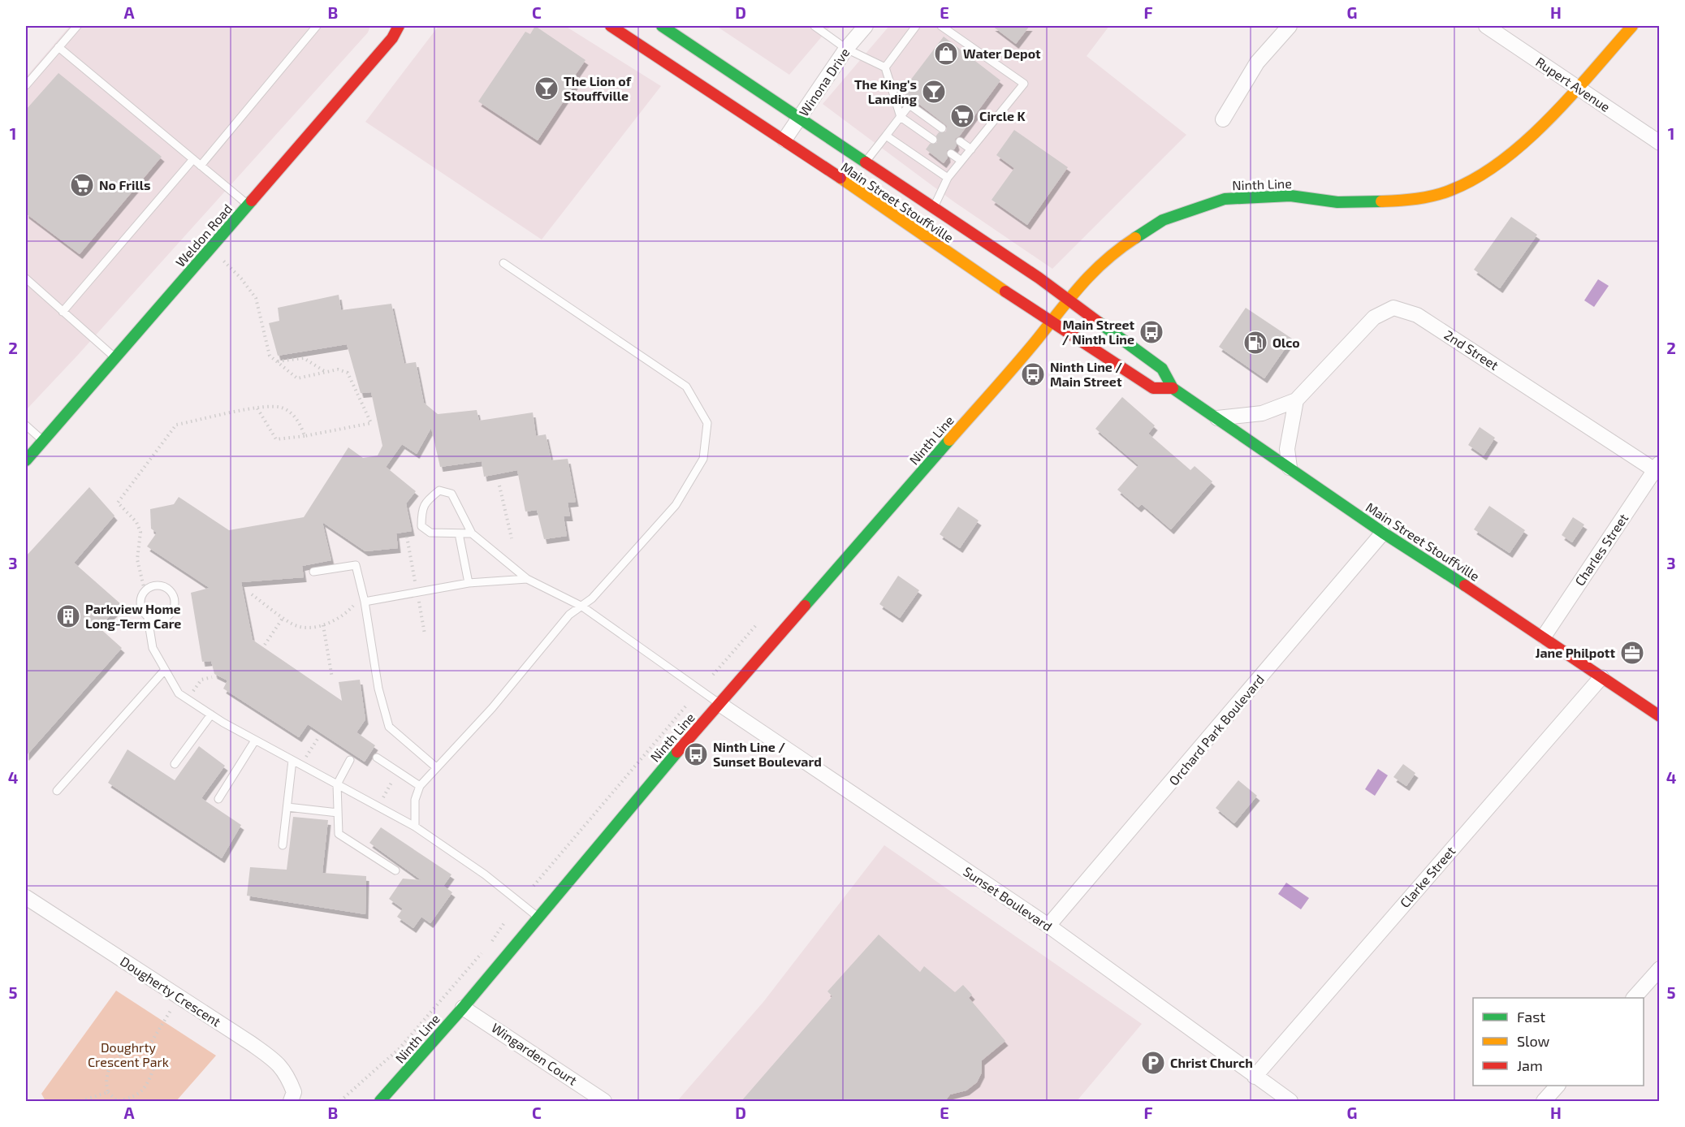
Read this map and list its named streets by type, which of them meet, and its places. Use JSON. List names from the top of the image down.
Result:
{
  "streets": {
    "main road": ["Ninth Line", "Main Street Stouffville", "Weldon Road"],
    "street": [
      "Winona Drive",
      "Rupert Avenue",
      "2nd Street",
      "Charles Street",
      "Orchard Park Boulevard",
      "Clarke Street",
      "Sunset Boulevard",
      "Dougherty Crescent",
      "Wingarden Court"
    ]
  },
  "crossings": [
    ["Winona Drive", "Main Street Stouffville"],
    ["Rupert Avenue", "Ninth Line"],
    ["Ninth Line", "Main Street Stouffville"],
    ["Ninth Line", "Sunset Boulevard"],
    ["Ninth Line", "Wingarden Court"],
    ["Main Street Stouffville", "2nd Street"],
    ["Main Street Stouffville", "Charles Street"],
    ["Main Street Stouffville", "Orchard Park Boulevard"],
    ["Main Street Stouffville", "Clarke Street"],
    ["2nd Street", "Charles Street"],
    ["Orchard Park Boulevard", "Sunset Boulevard"],
    ["Clarke Street", "Sunset Boulevard"]
  ],
  "parks": ["Doughrty Crescent Park"],
  "places": {
    "shop": ["Water Depot"],
    "bar": ["The Lion of Stouffville", "The King's Landing"],
    "supermarket": ["Circle K", "No Frills"],
    "bus stop": ["Main Street / Ninth Line", "Ninth Line / Main Street", "Ninth Line / Sunset Boulevard"],
    "fuel station": ["Olco"],
    "building": ["Parkview Home Long-Term Care"],
    "office": ["Jane Philpott"],
    "parking": ["Christ Church"]
  },
  "legend": ["Fast", "Slow", "Jam"],
  "grid": {
    "columns": [
      "A",
      "B",
      "C",
      "D",
      "E",
      "F",
      "G",
      "H"
    ],
    "rows": [
      "1",
      "2",
      "3",
      "4",
      "5"
    ]
  }
}
